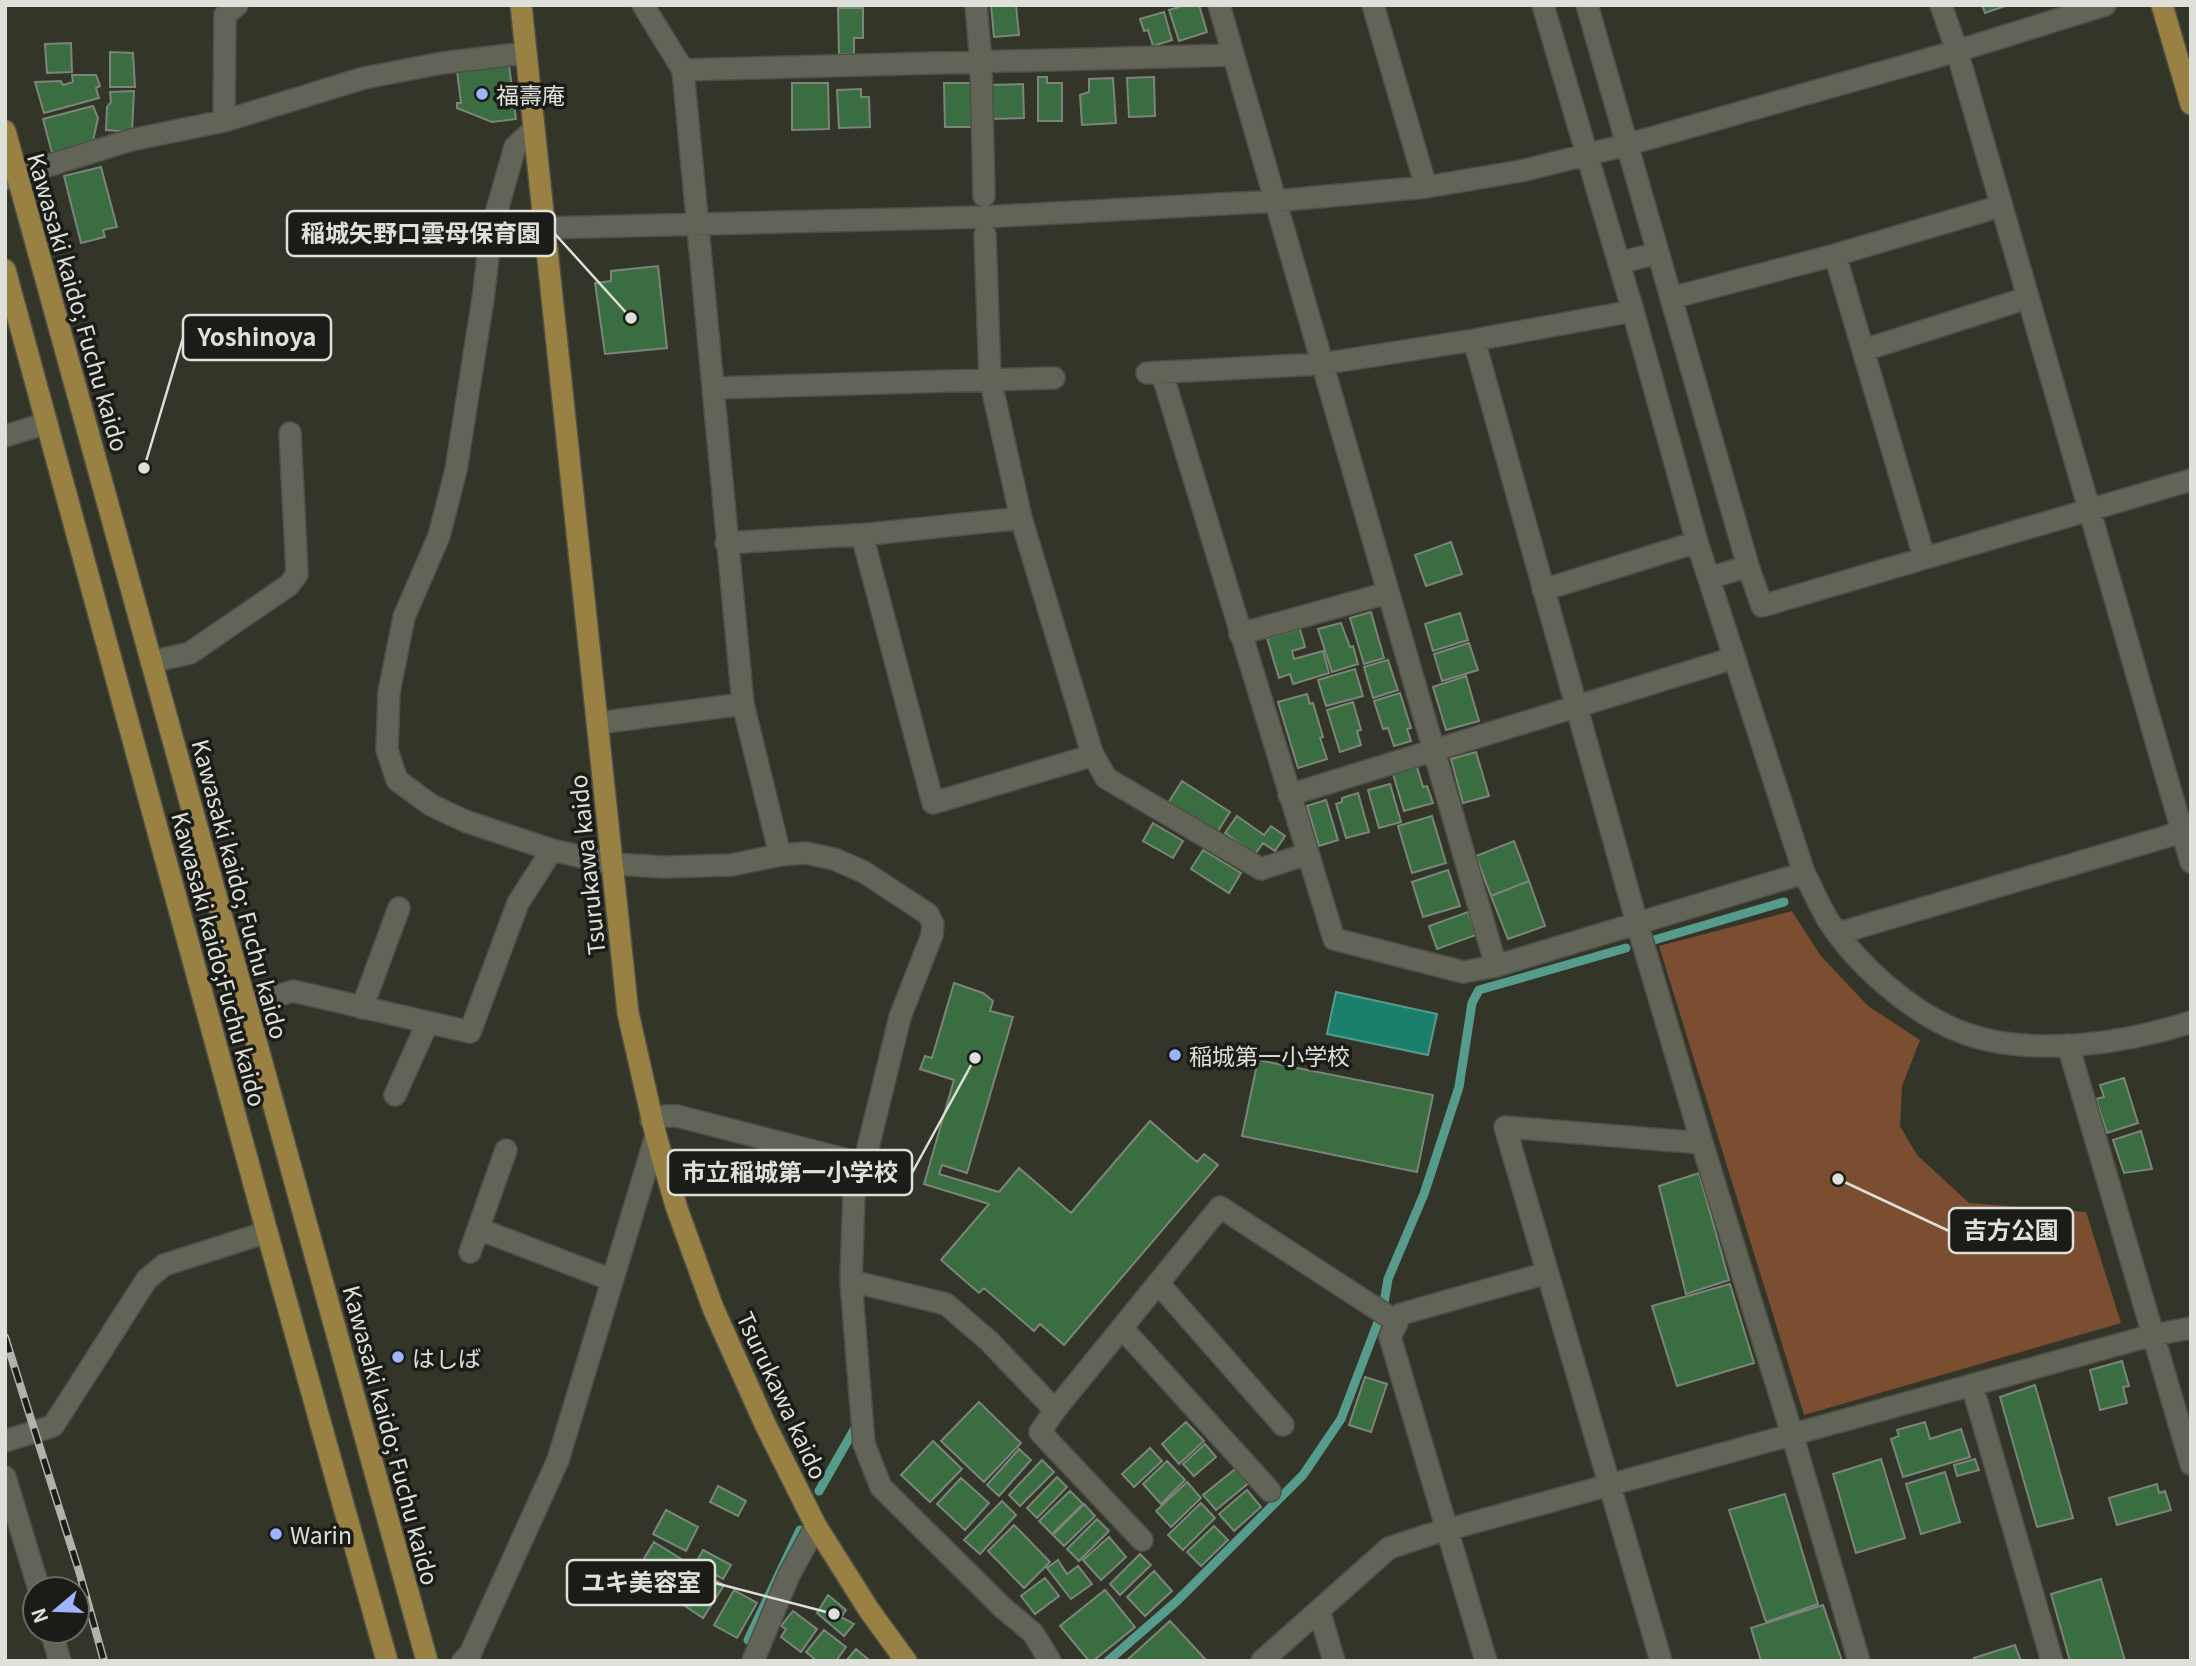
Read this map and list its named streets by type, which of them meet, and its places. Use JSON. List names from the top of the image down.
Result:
{
  "streets": {
    "main road": ["Kawasaki kaido; Fuchu kaido", "Tsurukawa kaido", "Kawasaki kaido;Fuchu kaido"]
  },
  "places": [
    "福壽庵",
    "稲城矢野口雲母保育園",
    "Yoshinoya",
    "稲城第一小学校",
    "市立稲城第一小学校",
    "吉方公園",
    "はしば",
    "Warin",
    "ユキ美容室"
  ],
  "north": "left"
}
